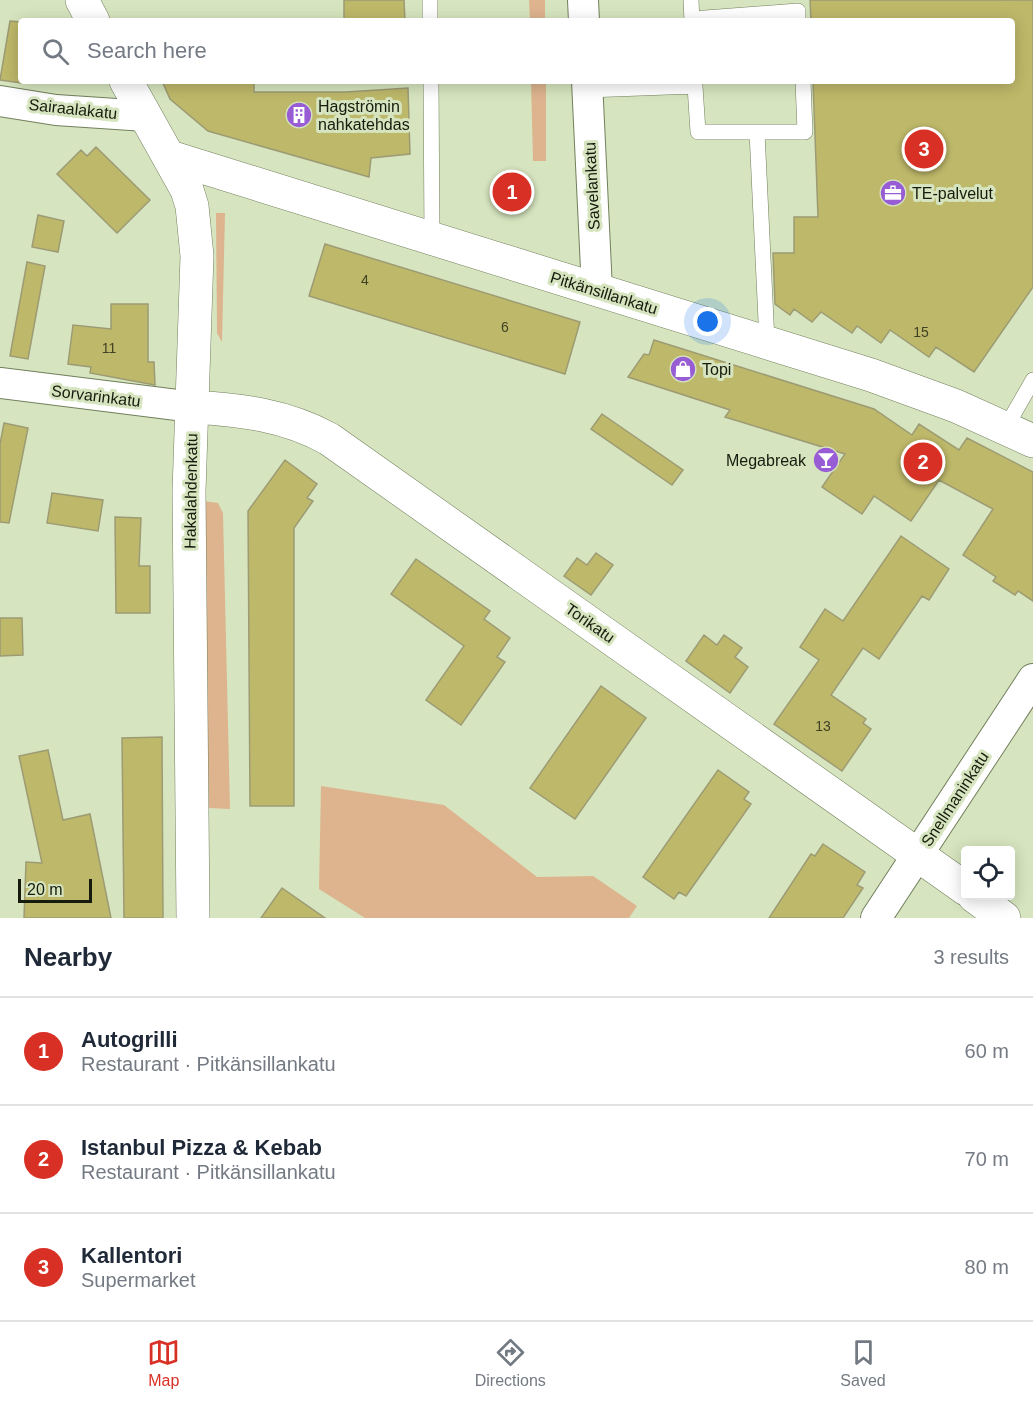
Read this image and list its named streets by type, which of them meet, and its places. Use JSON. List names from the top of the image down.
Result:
{
  "streets": {
    "street": [
      "Sairaalakatu",
      "Savelankatu",
      "Pitkänsillankatu",
      "Sorvarinkatu",
      "Hakalahdenkatu",
      "Torikatu",
      "Snellmaninkatu"
    ]
  },
  "crossings": [
    ["Sairaalakatu", "Hakalahdenkatu"],
    ["Savelankatu", "Pitkänsillankatu"],
    ["Pitkänsillankatu", "Hakalahdenkatu"],
    ["Sorvarinkatu", "Hakalahdenkatu"],
    ["Sorvarinkatu", "Torikatu"],
    ["Hakalahdenkatu", "Torikatu"],
    ["Torikatu", "Snellmaninkatu"]
  ],
  "places": {
    "building": ["Hagströmin nahkatehdas"],
    "office": ["TE-palvelut"],
    "shop": ["Topi"],
    "bar": ["Megabreak"]
  },
  "house_numbers": [
    "4",
    "6",
    "15",
    "11",
    "13"
  ],
  "scale_bar": "20 m",
  "page": {
    "search": "Search here",
    "pins": ["3", "1", "2"],
    "scale": "20 m",
    "heading": ["Nearby", "3 results"],
    "list": [
      {
        "mark": "1",
        "name": "Autogrilli",
        "note": "Restaurant · Pitkänsillankatu",
        "value": "60 m"
      },
      {
        "mark": "2",
        "name": "Istanbul Pizza & Kebab",
        "note": "Restaurant · Pitkänsillankatu",
        "value": "70 m"
      },
      {
        "mark": "3",
        "name": "Kallentori",
        "note": "Supermarket",
        "value": "80 m"
      }
    ],
    "nav": ["Map", "Directions", "Saved"]
  }
}
